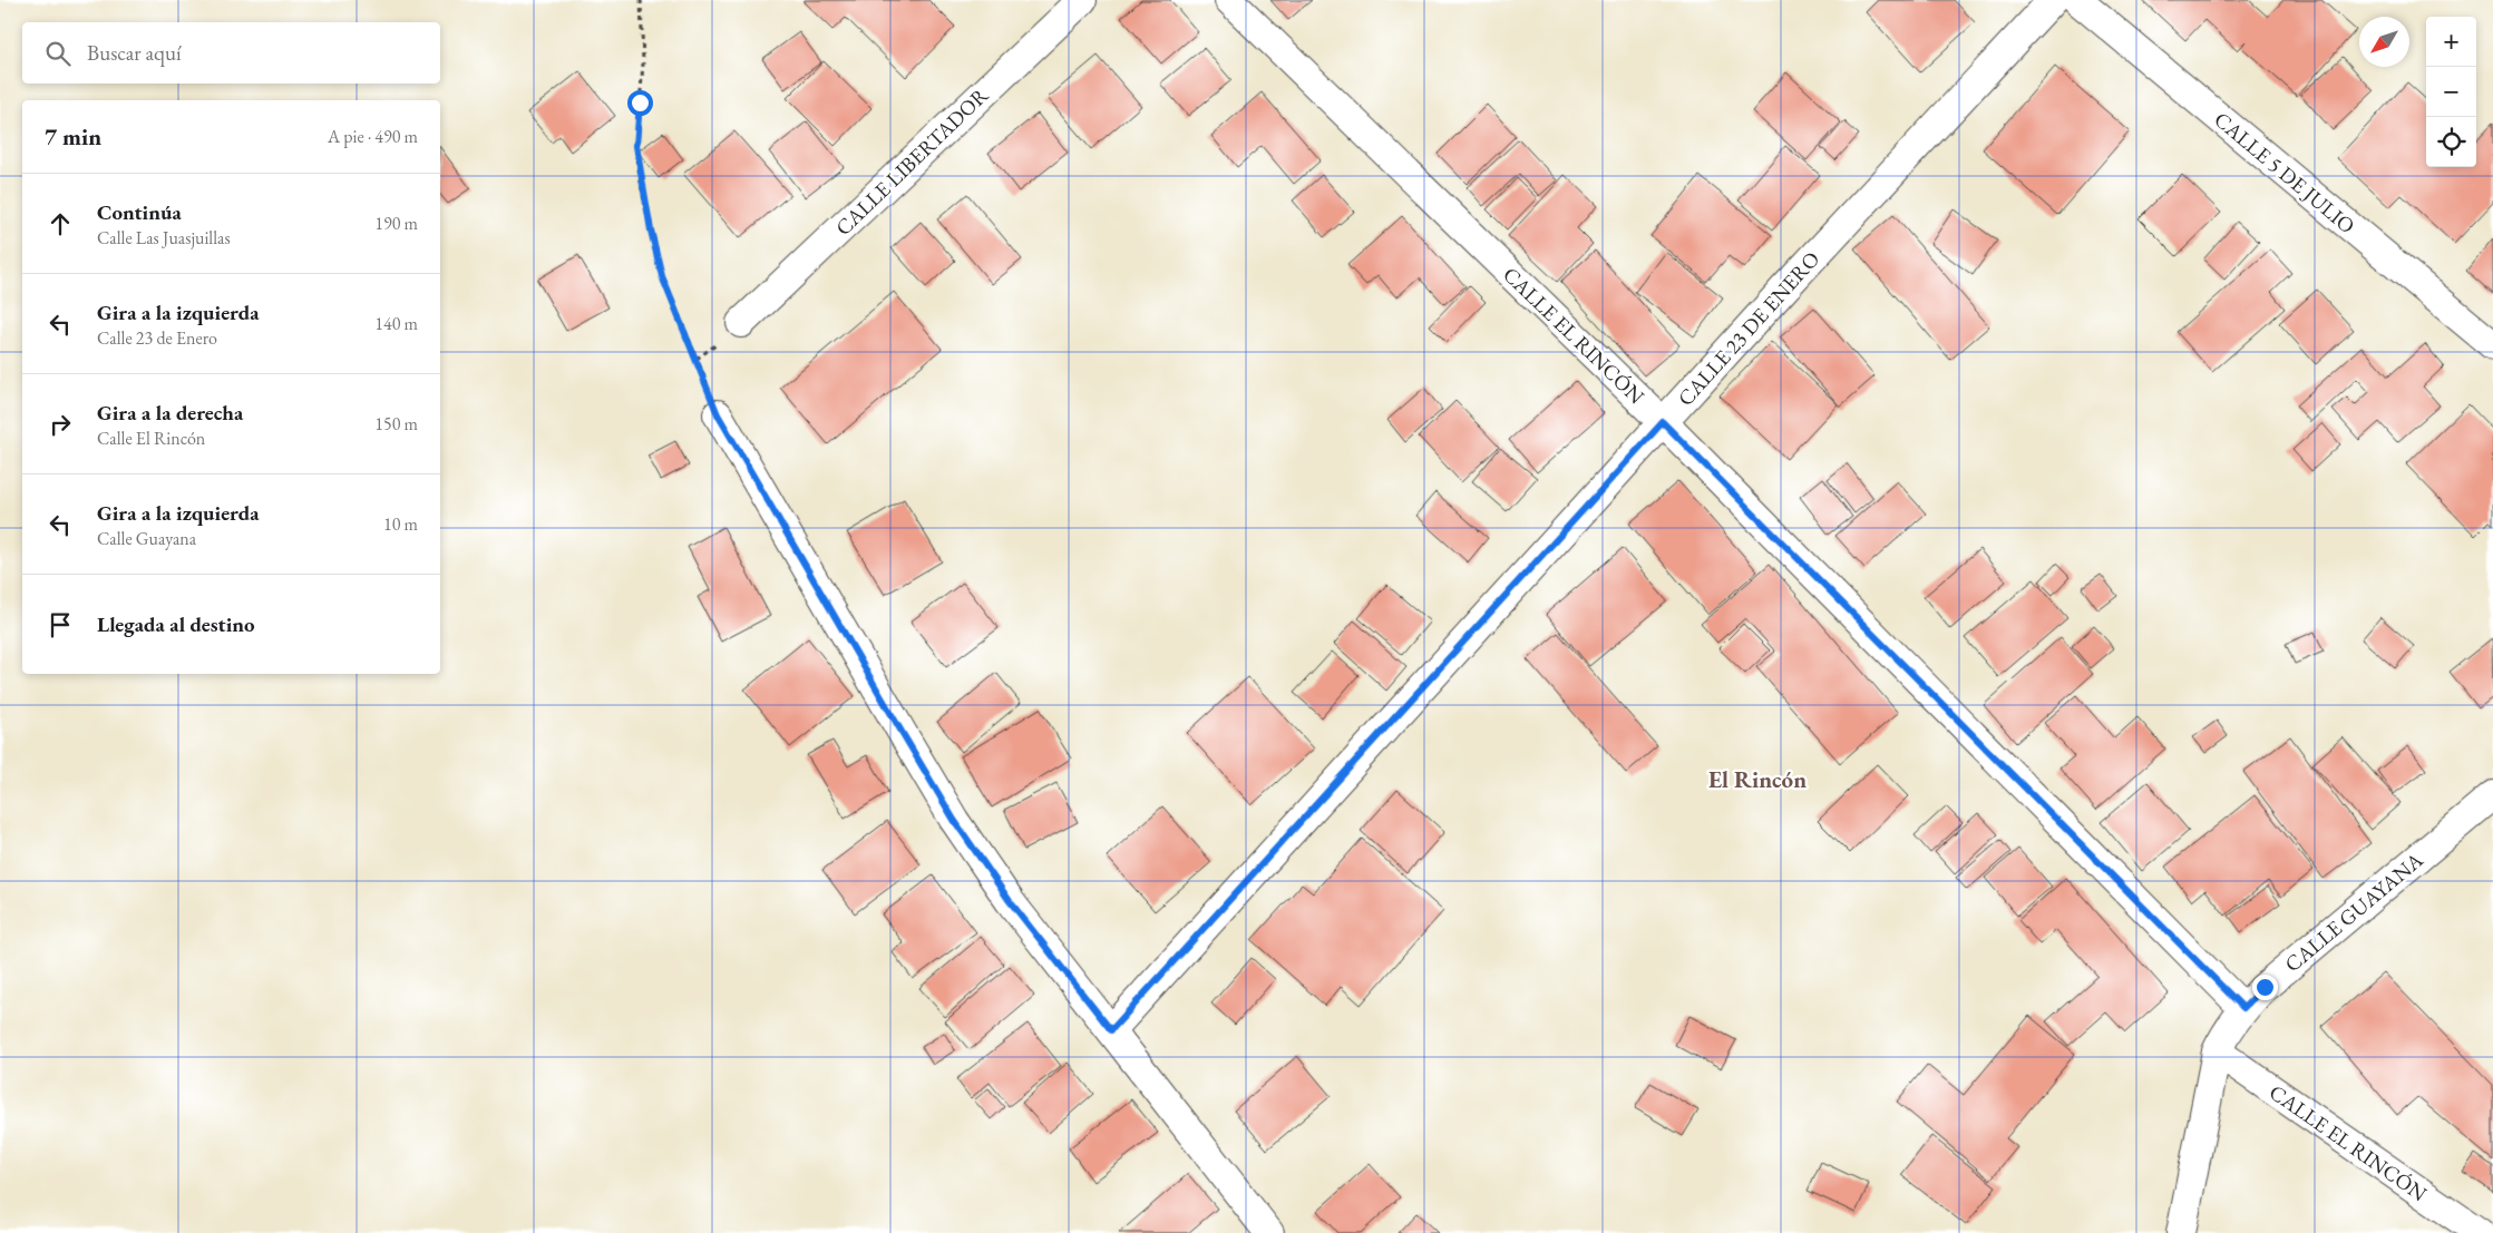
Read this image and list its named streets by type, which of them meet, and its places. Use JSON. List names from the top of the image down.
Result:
{
  "streets": {
    "street": [
      "CALLE LIBERTADOR",
      "CALLE 5 DE JULIO",
      "CALLE 23 DE ENERO",
      "CALLE EL RINCÓN",
      "CALLE GUAYANA"
    ]
  },
  "crossings": [
    ["CALLE 23 DE ENERO", "CALLE EL RINCÓN"],
    ["CALLE EL RINCÓN", "CALLE GUAYANA"]
  ],
  "districts": ["El Rincón"],
  "north": "bottom left",
  "page": {
    "map_buttons": ["+", "−"],
    "search": "Buscar aquí",
    "heading": ["7 min", "A pie · 490 m"],
    "list": [
      ["Continúa", "Calle Las Juasjuillas", "190 m"],
      ["Gira a la izquierda", "Calle 23 de Enero", "140 m"],
      ["Gira a la derecha", "Calle El Rincón", "150 m"],
      ["Gira a la izquierda", "Calle Guayana", "10 m"],
      "Llegada al destino"
    ]
  }
}
